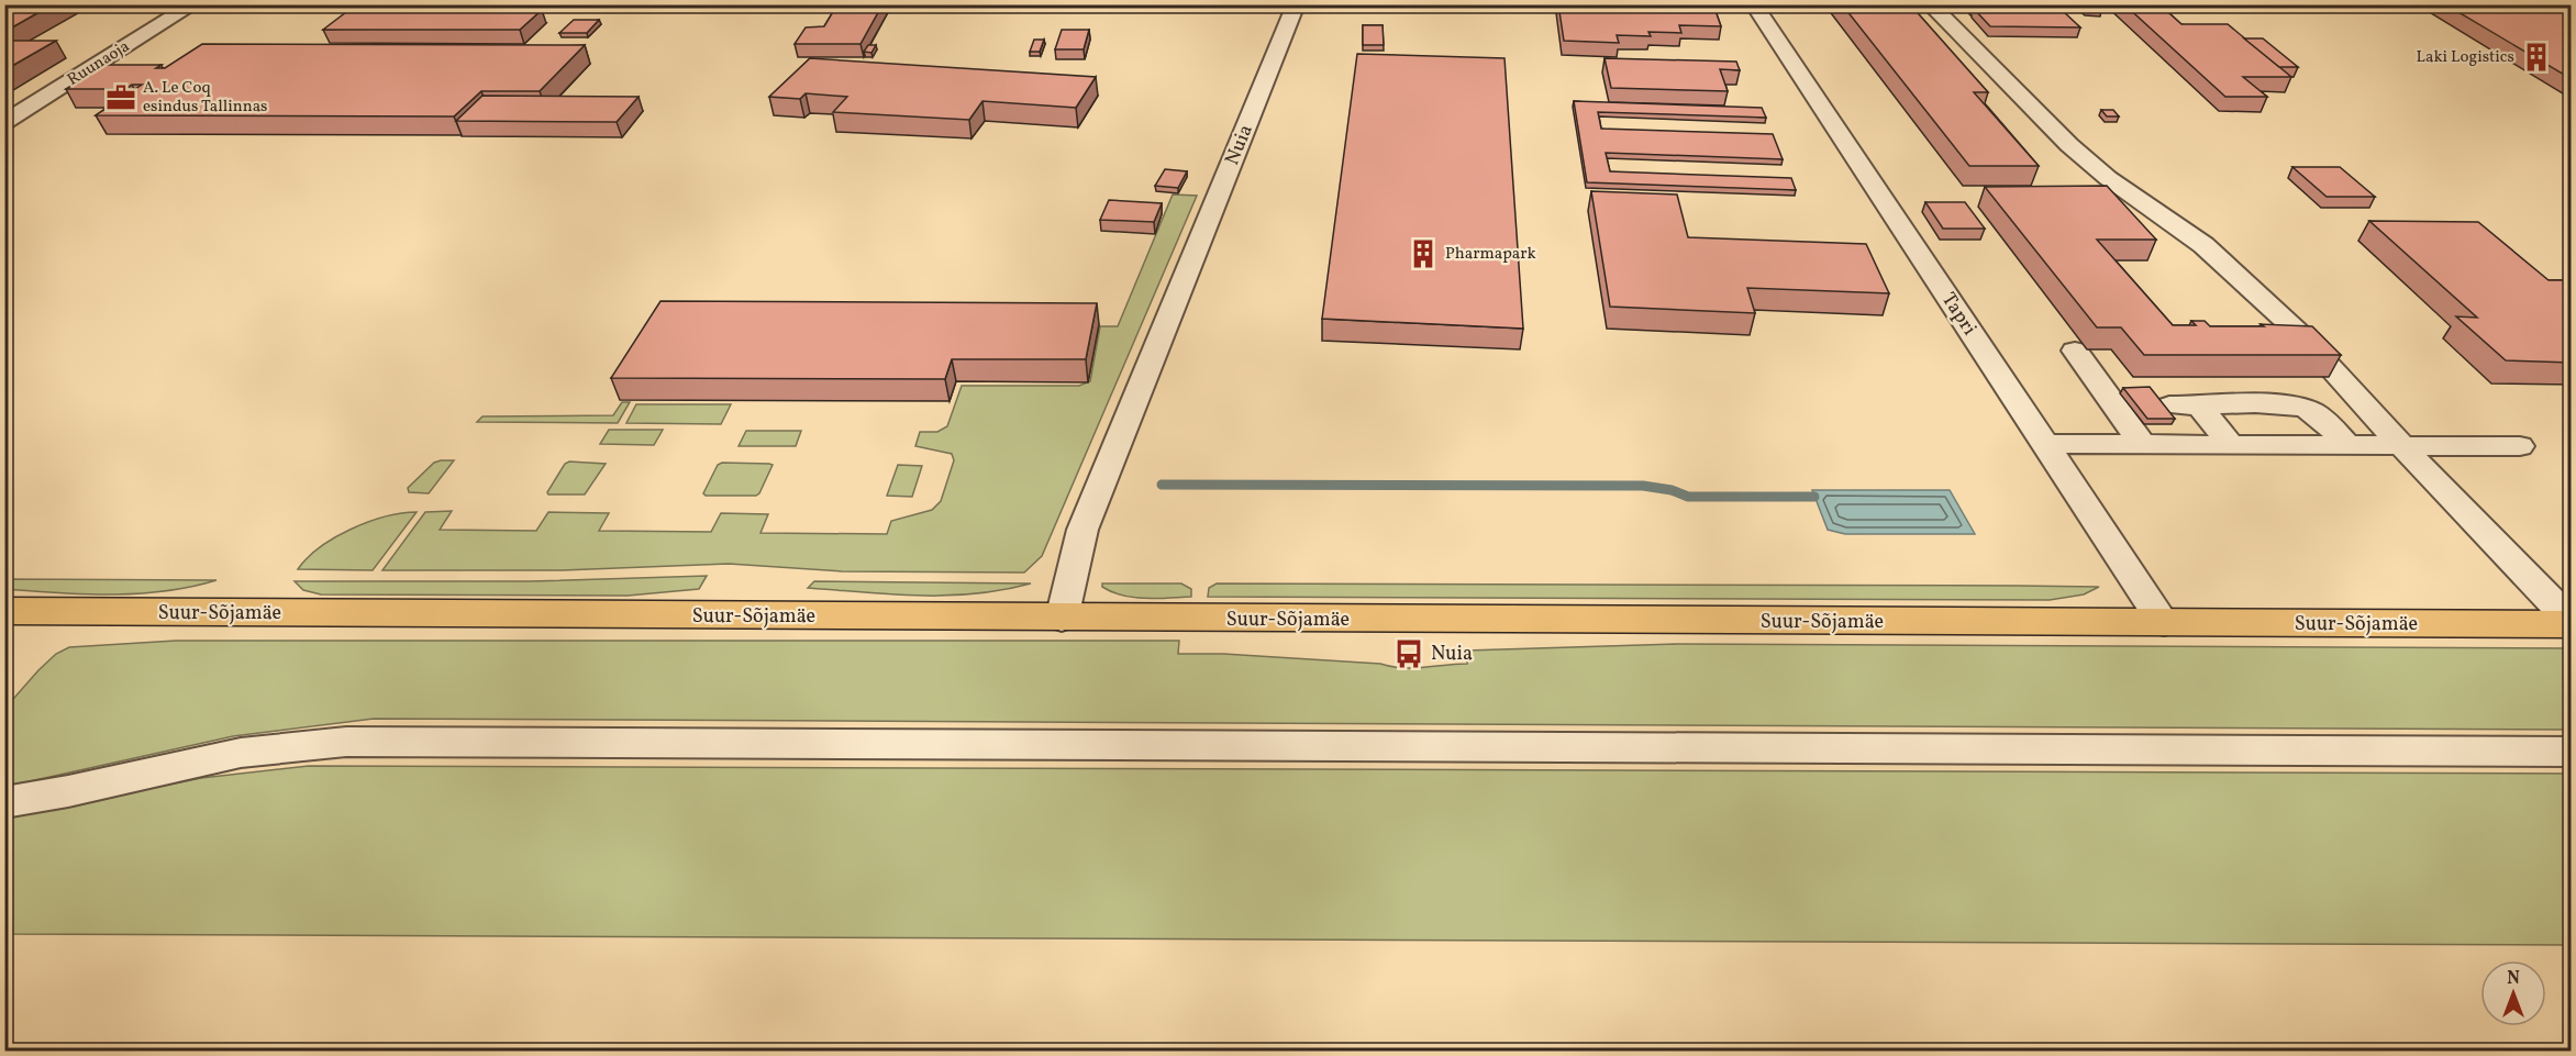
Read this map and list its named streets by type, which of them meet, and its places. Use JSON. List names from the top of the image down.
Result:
{
  "streets": {
    "main road": ["Suur-Sõjamäe"],
    "street": ["Ruunaoja", "Nuia", "Tapri"]
  },
  "crossings": [
    ["Nuia", "Suur-Sõjamäe"],
    ["Tapri", "Suur-Sõjamäe"]
  ],
  "places": {
    "building": ["Laki Logistics", "Pharmapark"],
    "office": ["A. Le Coq esindus Tallinnas"],
    "bus stop": ["Nuia"]
  },
  "north": "top"
}
